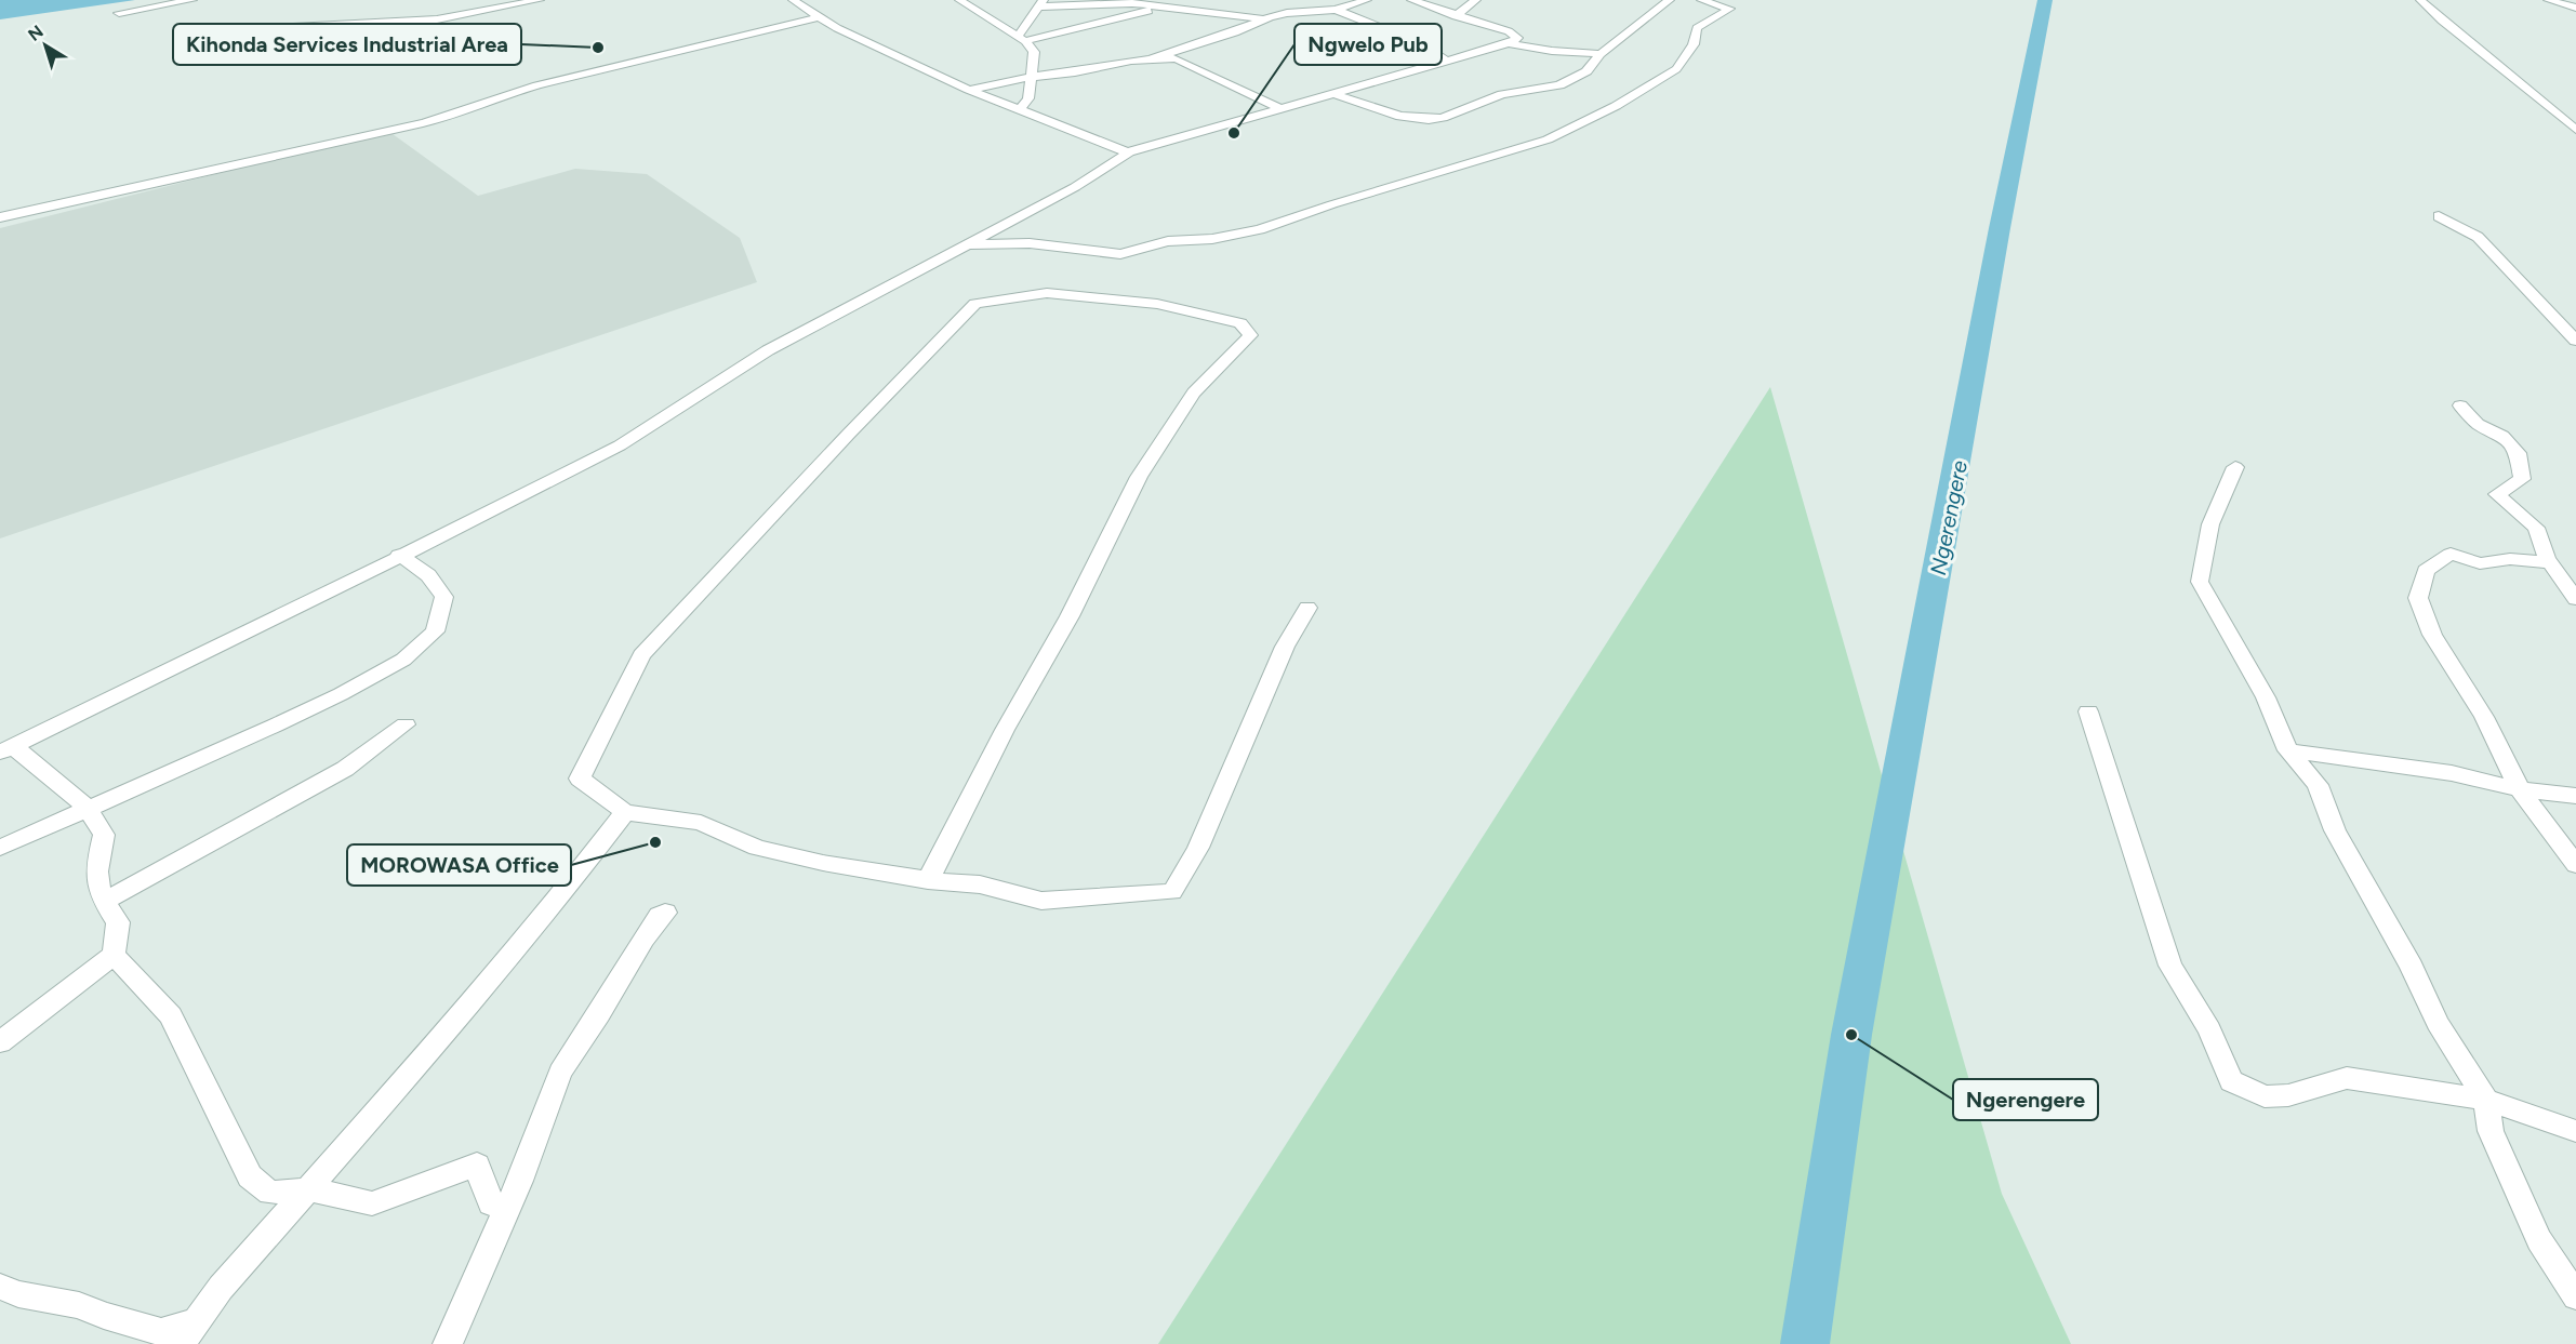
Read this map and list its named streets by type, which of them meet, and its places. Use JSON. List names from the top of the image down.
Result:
{
  "water": ["Ngerengere"],
  "places": [
    "Kihonda Services Industrial Area",
    "Ngwelo Pub",
    "MOROWASA Office",
    "Ngerengere"
  ],
  "north": "top left"
}
